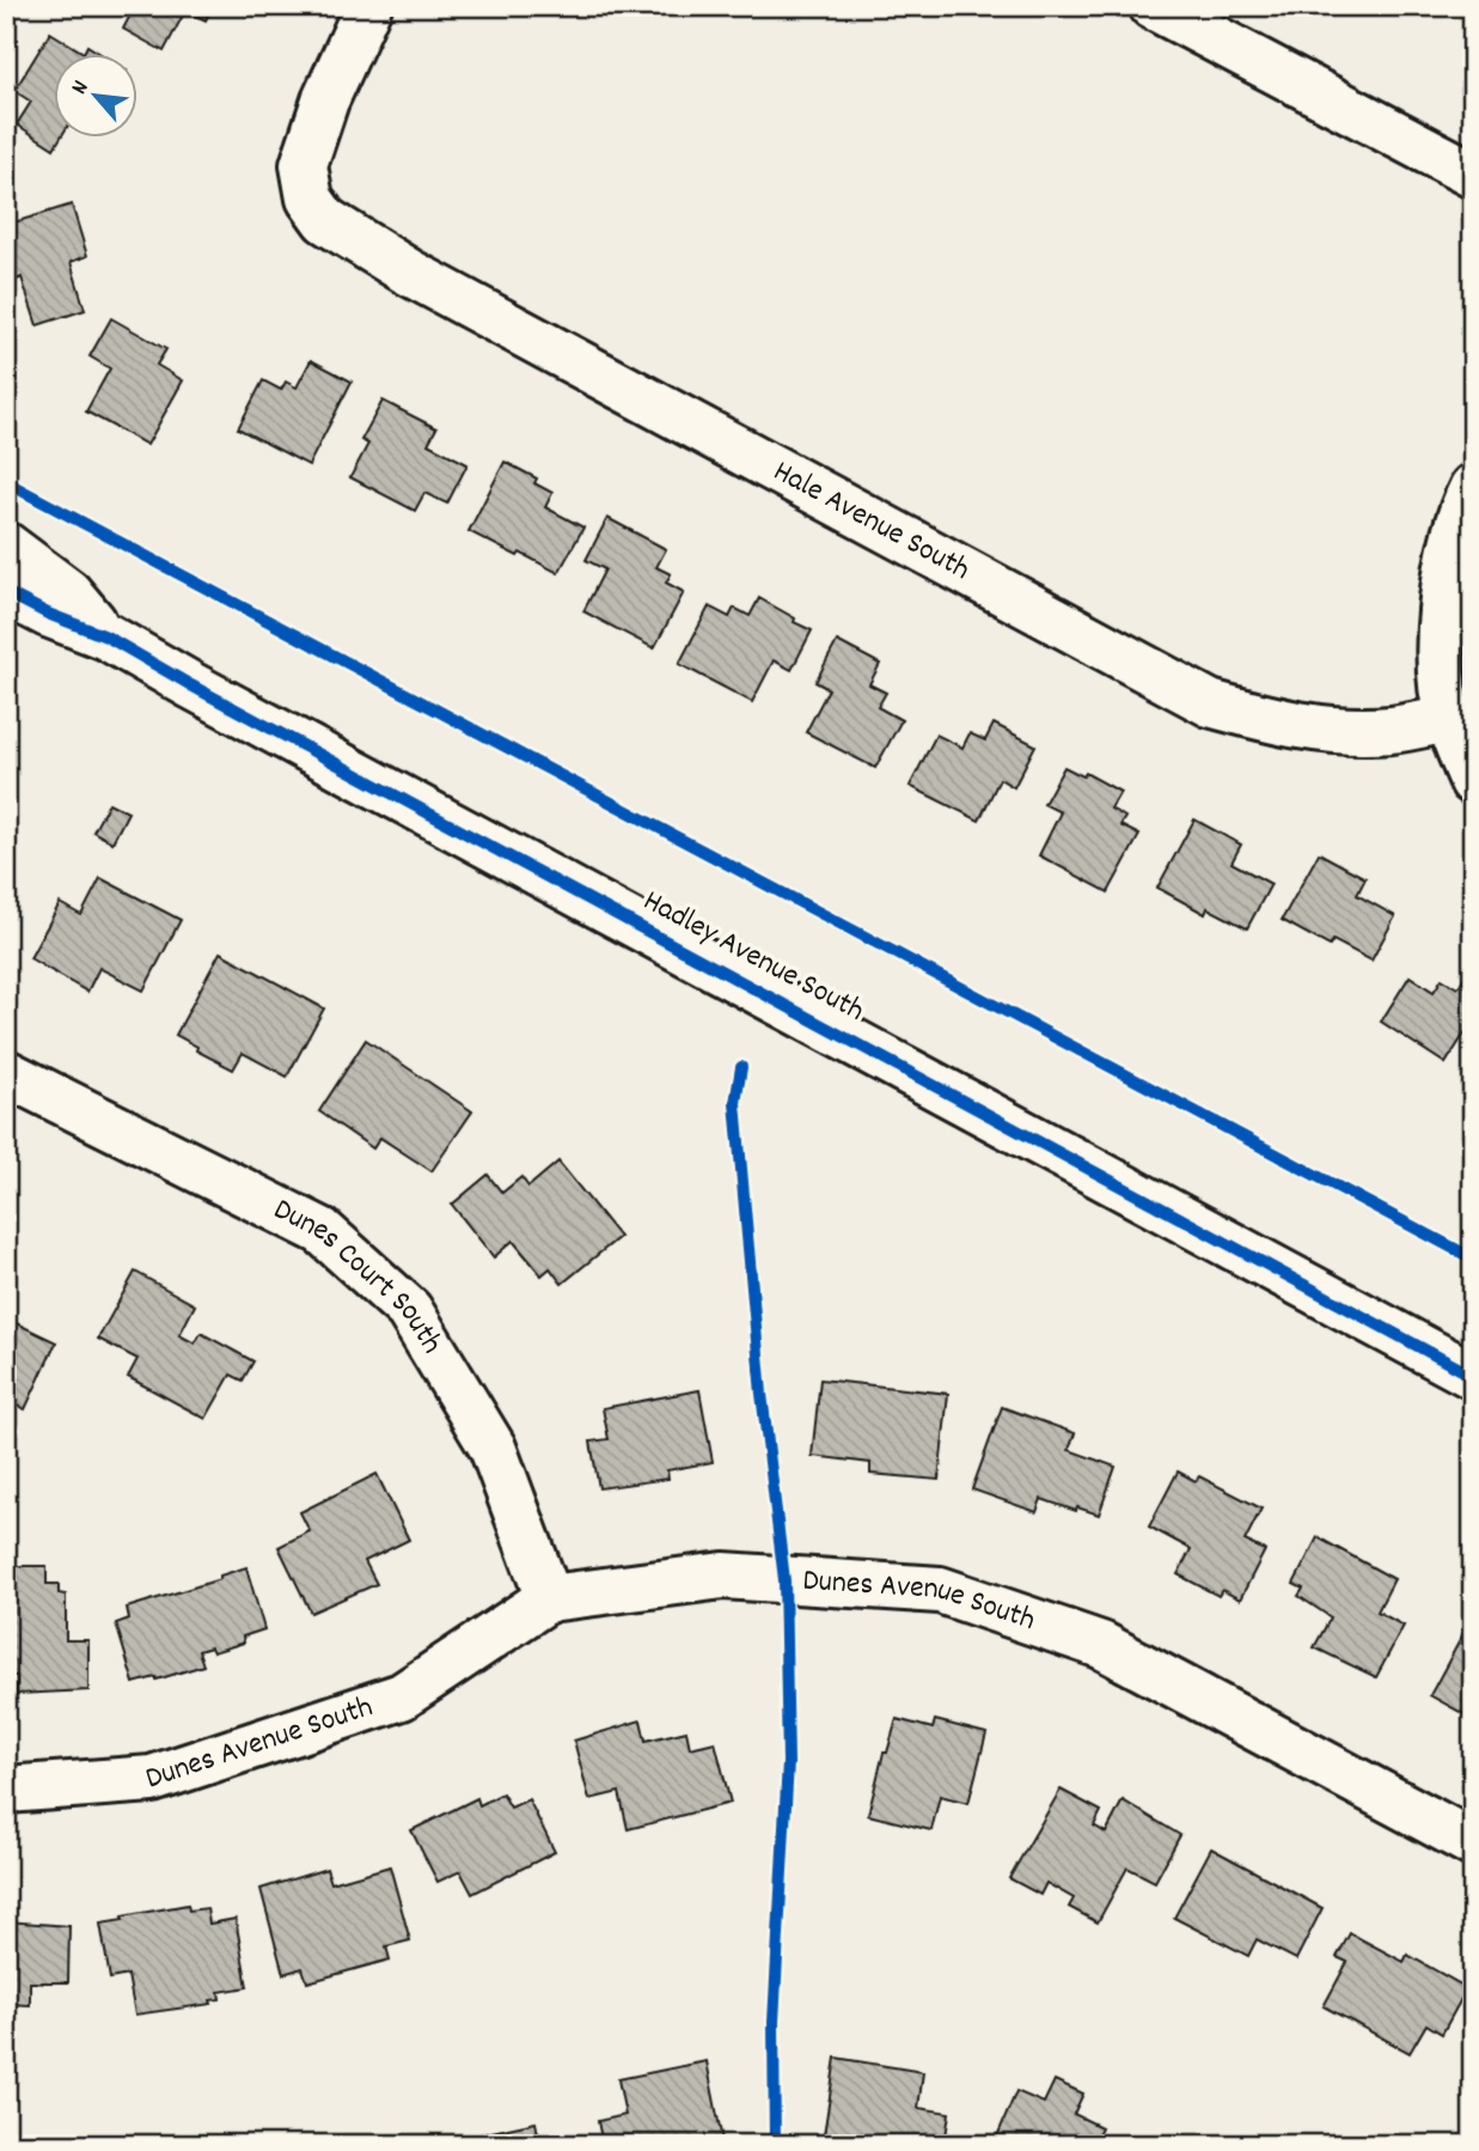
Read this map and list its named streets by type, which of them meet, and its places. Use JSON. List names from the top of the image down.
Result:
{
  "streets": {
    "street": [
      "Hale Avenue South",
      "Hadley Avenue South",
      "Dunes Court South",
      "Dunes Avenue South"
    ]
  },
  "crossings": [
    ["Dunes Court South", "Dunes Avenue South"]
  ],
  "north": "top left"
}
